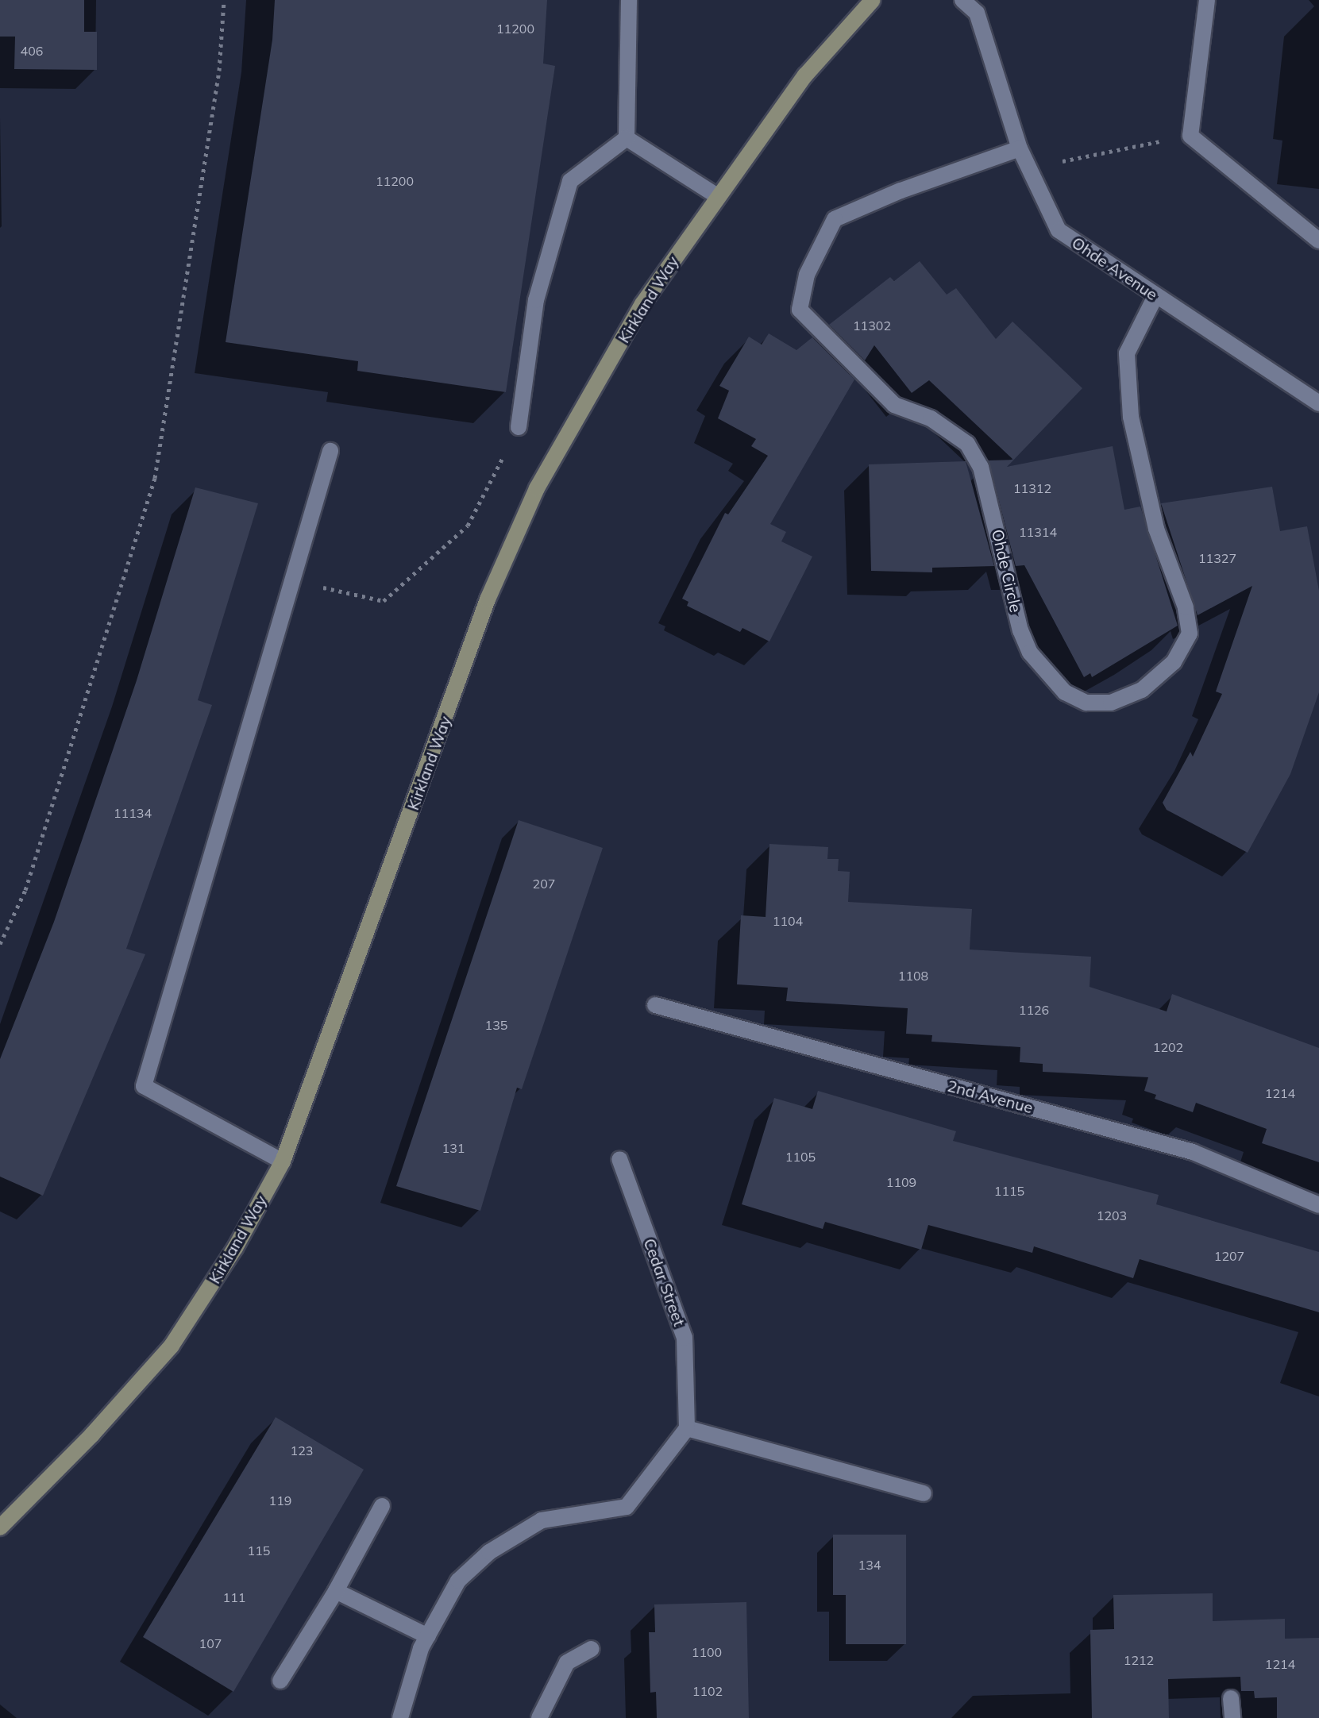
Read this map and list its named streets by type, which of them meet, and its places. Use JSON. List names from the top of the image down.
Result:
{
  "streets": {
    "main road": ["Kirkland Way"],
    "street": [
      "Ohde Avenue",
      "Ohde Circle",
      "2nd Avenue",
      "Cedar Street"
    ]
  },
  "crossings": [
    ["Ohde Avenue", "Ohde Circle"]
  ],
  "house_numbers": [
    "11200",
    "406",
    "11200",
    "11302",
    "11312",
    "11314",
    "11327",
    "11134",
    "207",
    "1104",
    "1108",
    "1126",
    "135",
    "1202",
    "1214",
    "131",
    "1105",
    "1109",
    "1115",
    "1203",
    "1207",
    "123",
    "119",
    "115",
    "134",
    "111",
    "107",
    "1100",
    "1212",
    "1214",
    "1102"
  ]
}
